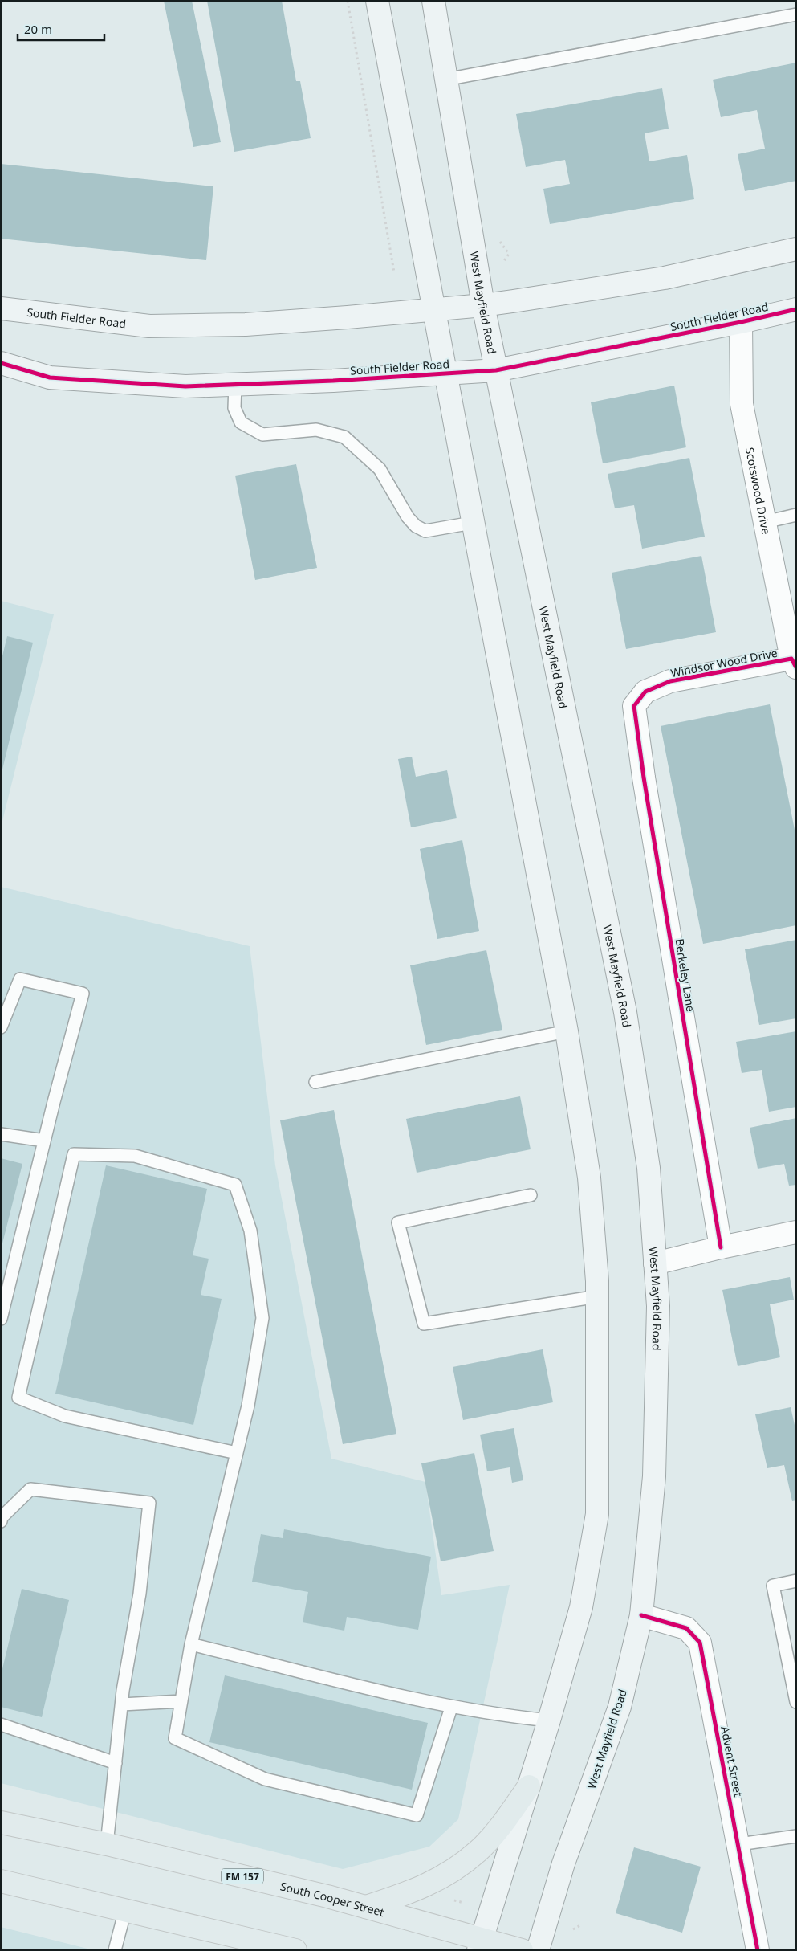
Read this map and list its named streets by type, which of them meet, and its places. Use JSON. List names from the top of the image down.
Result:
{
  "streets": {
    "main road": [
      "West Mayfield Road",
      "South Fielder Road",
      "FM 157",
      "South Cooper Street"
    ],
    "street": [
      "Scotswood Drive",
      "Windsor Wood Drive",
      "Berkeley Lane",
      "Advent Street"
    ]
  },
  "crossings": [
    ["West Mayfield Road", "South Fielder Road"],
    ["West Mayfield Road", "Advent Street"],
    ["South Fielder Road", "Scotswood Drive"],
    ["Scotswood Drive", "Windsor Wood Drive"],
    ["Windsor Wood Drive", "Berkeley Lane"]
  ],
  "scale_bar": "20 m"
}
